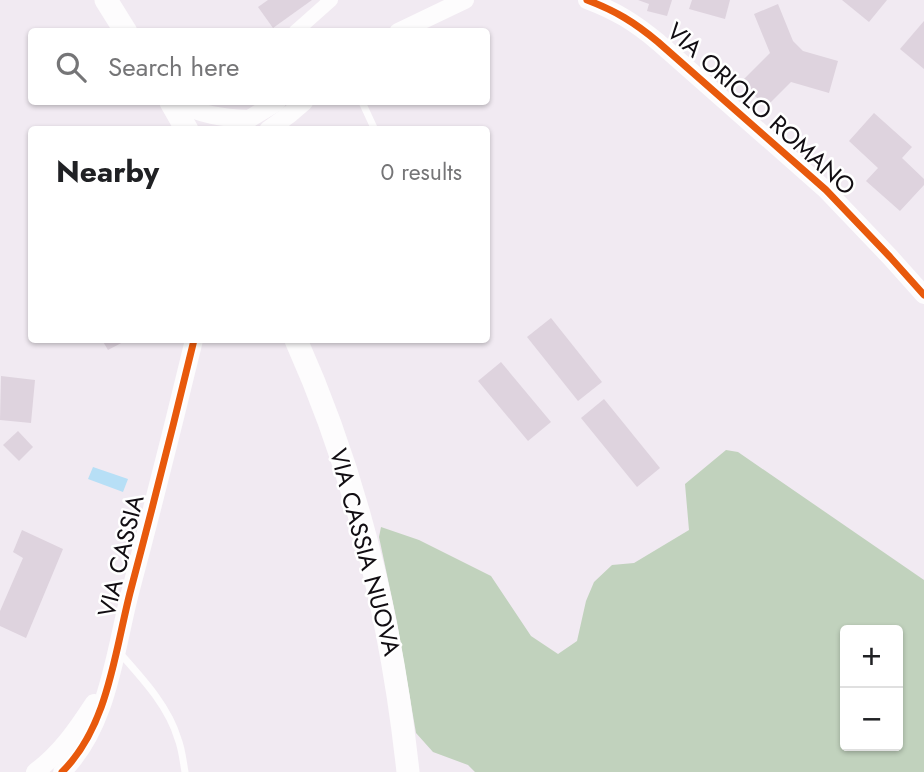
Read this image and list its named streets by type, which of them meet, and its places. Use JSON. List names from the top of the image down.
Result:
{
  "streets": {
    "main road": ["VIA CASSIA NUOVA"],
    "street": ["VIA ORIOLO ROMANO", "VIA CASSIA"]
  },
  "page": {
    "search": "Search here",
    "heading": ["Nearby", "0 results"],
    "map_buttons": ["+", "−"]
  }
}
